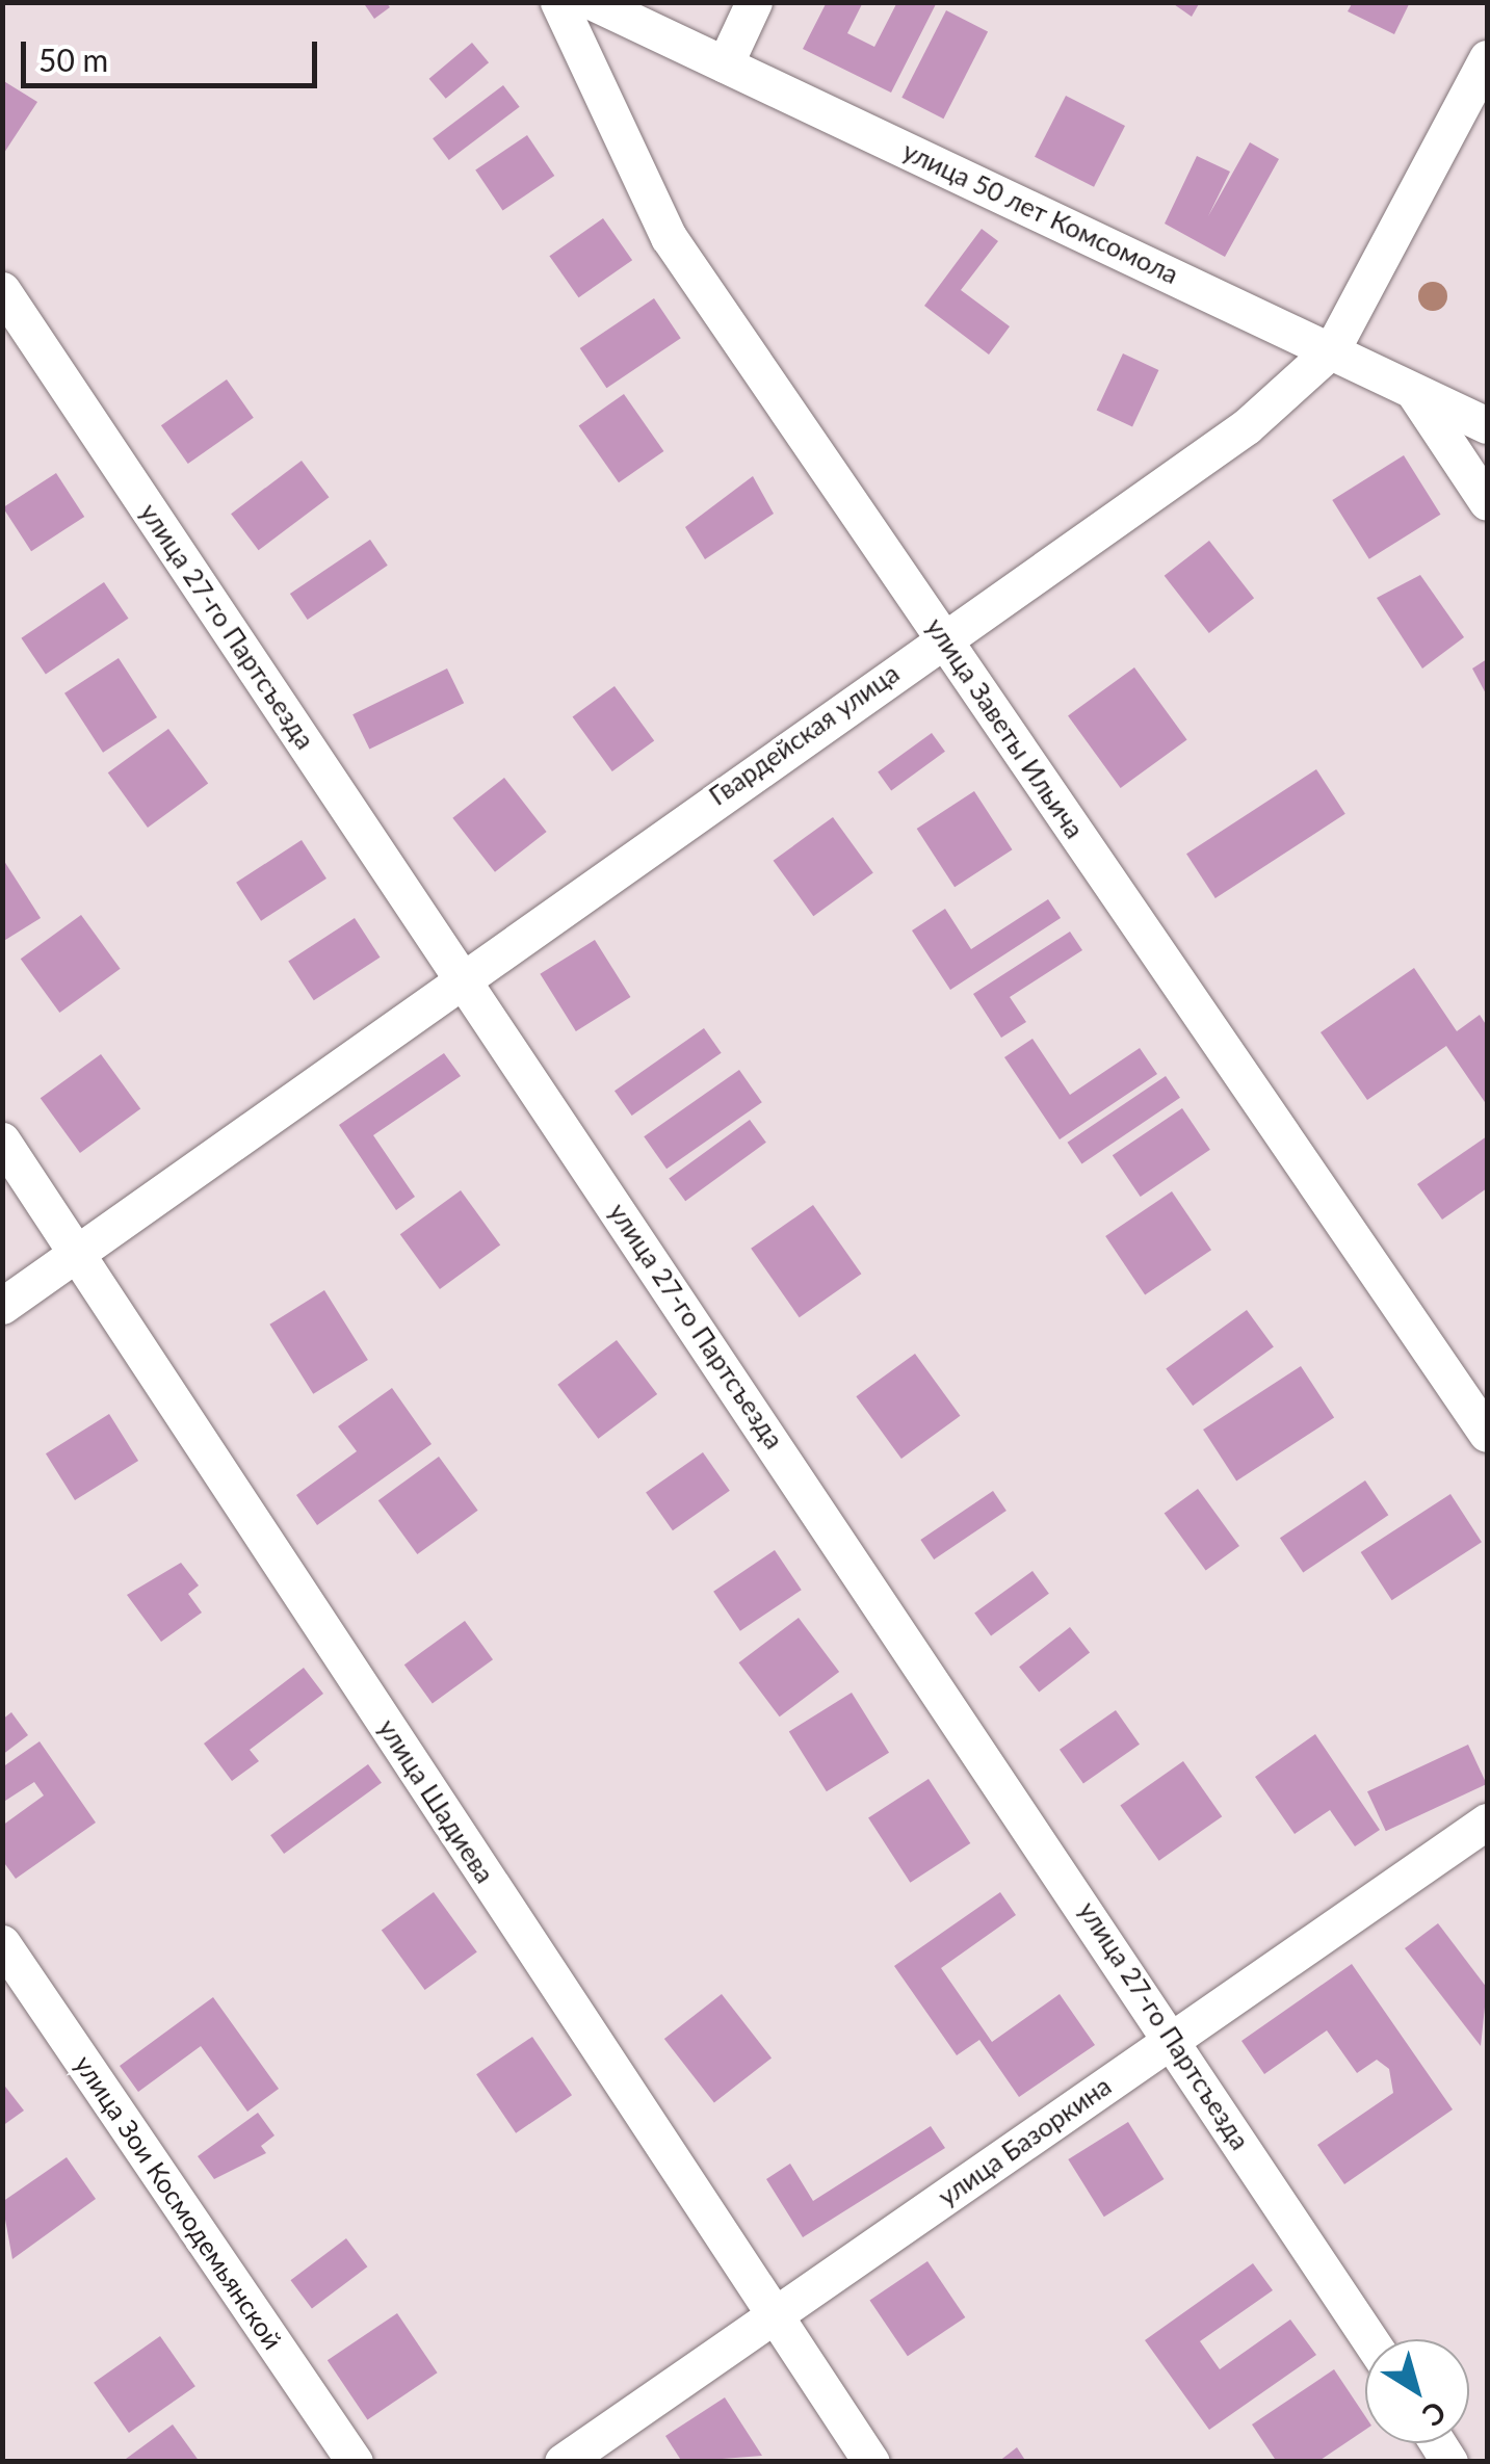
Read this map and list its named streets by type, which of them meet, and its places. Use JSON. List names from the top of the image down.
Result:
{
  "streets": {
    "street": [
      "улица 50 лет Комсомола",
      "улица 27-го Партсъезда",
      "улица Заветы Ильича",
      "Гвардейская улица",
      "улица Шадиева",
      "улица Базоркина",
      "улица Зои Космодемьянской"
    ]
  },
  "crossings": [
    ["улица 50 лет Комсомола", "Гвардейская улица"],
    ["улица 27-го Партсъезда", "Гвардейская улица"],
    ["улица 27-го Партсъезда", "улица Базоркина"],
    ["улица Заветы Ильича", "Гвардейская улица"],
    ["Гвардейская улица", "улица Шадиева"],
    ["улица Шадиева", "улица Базоркина"]
  ],
  "scale_bar": "50 m",
  "north": "bottom right"
}
